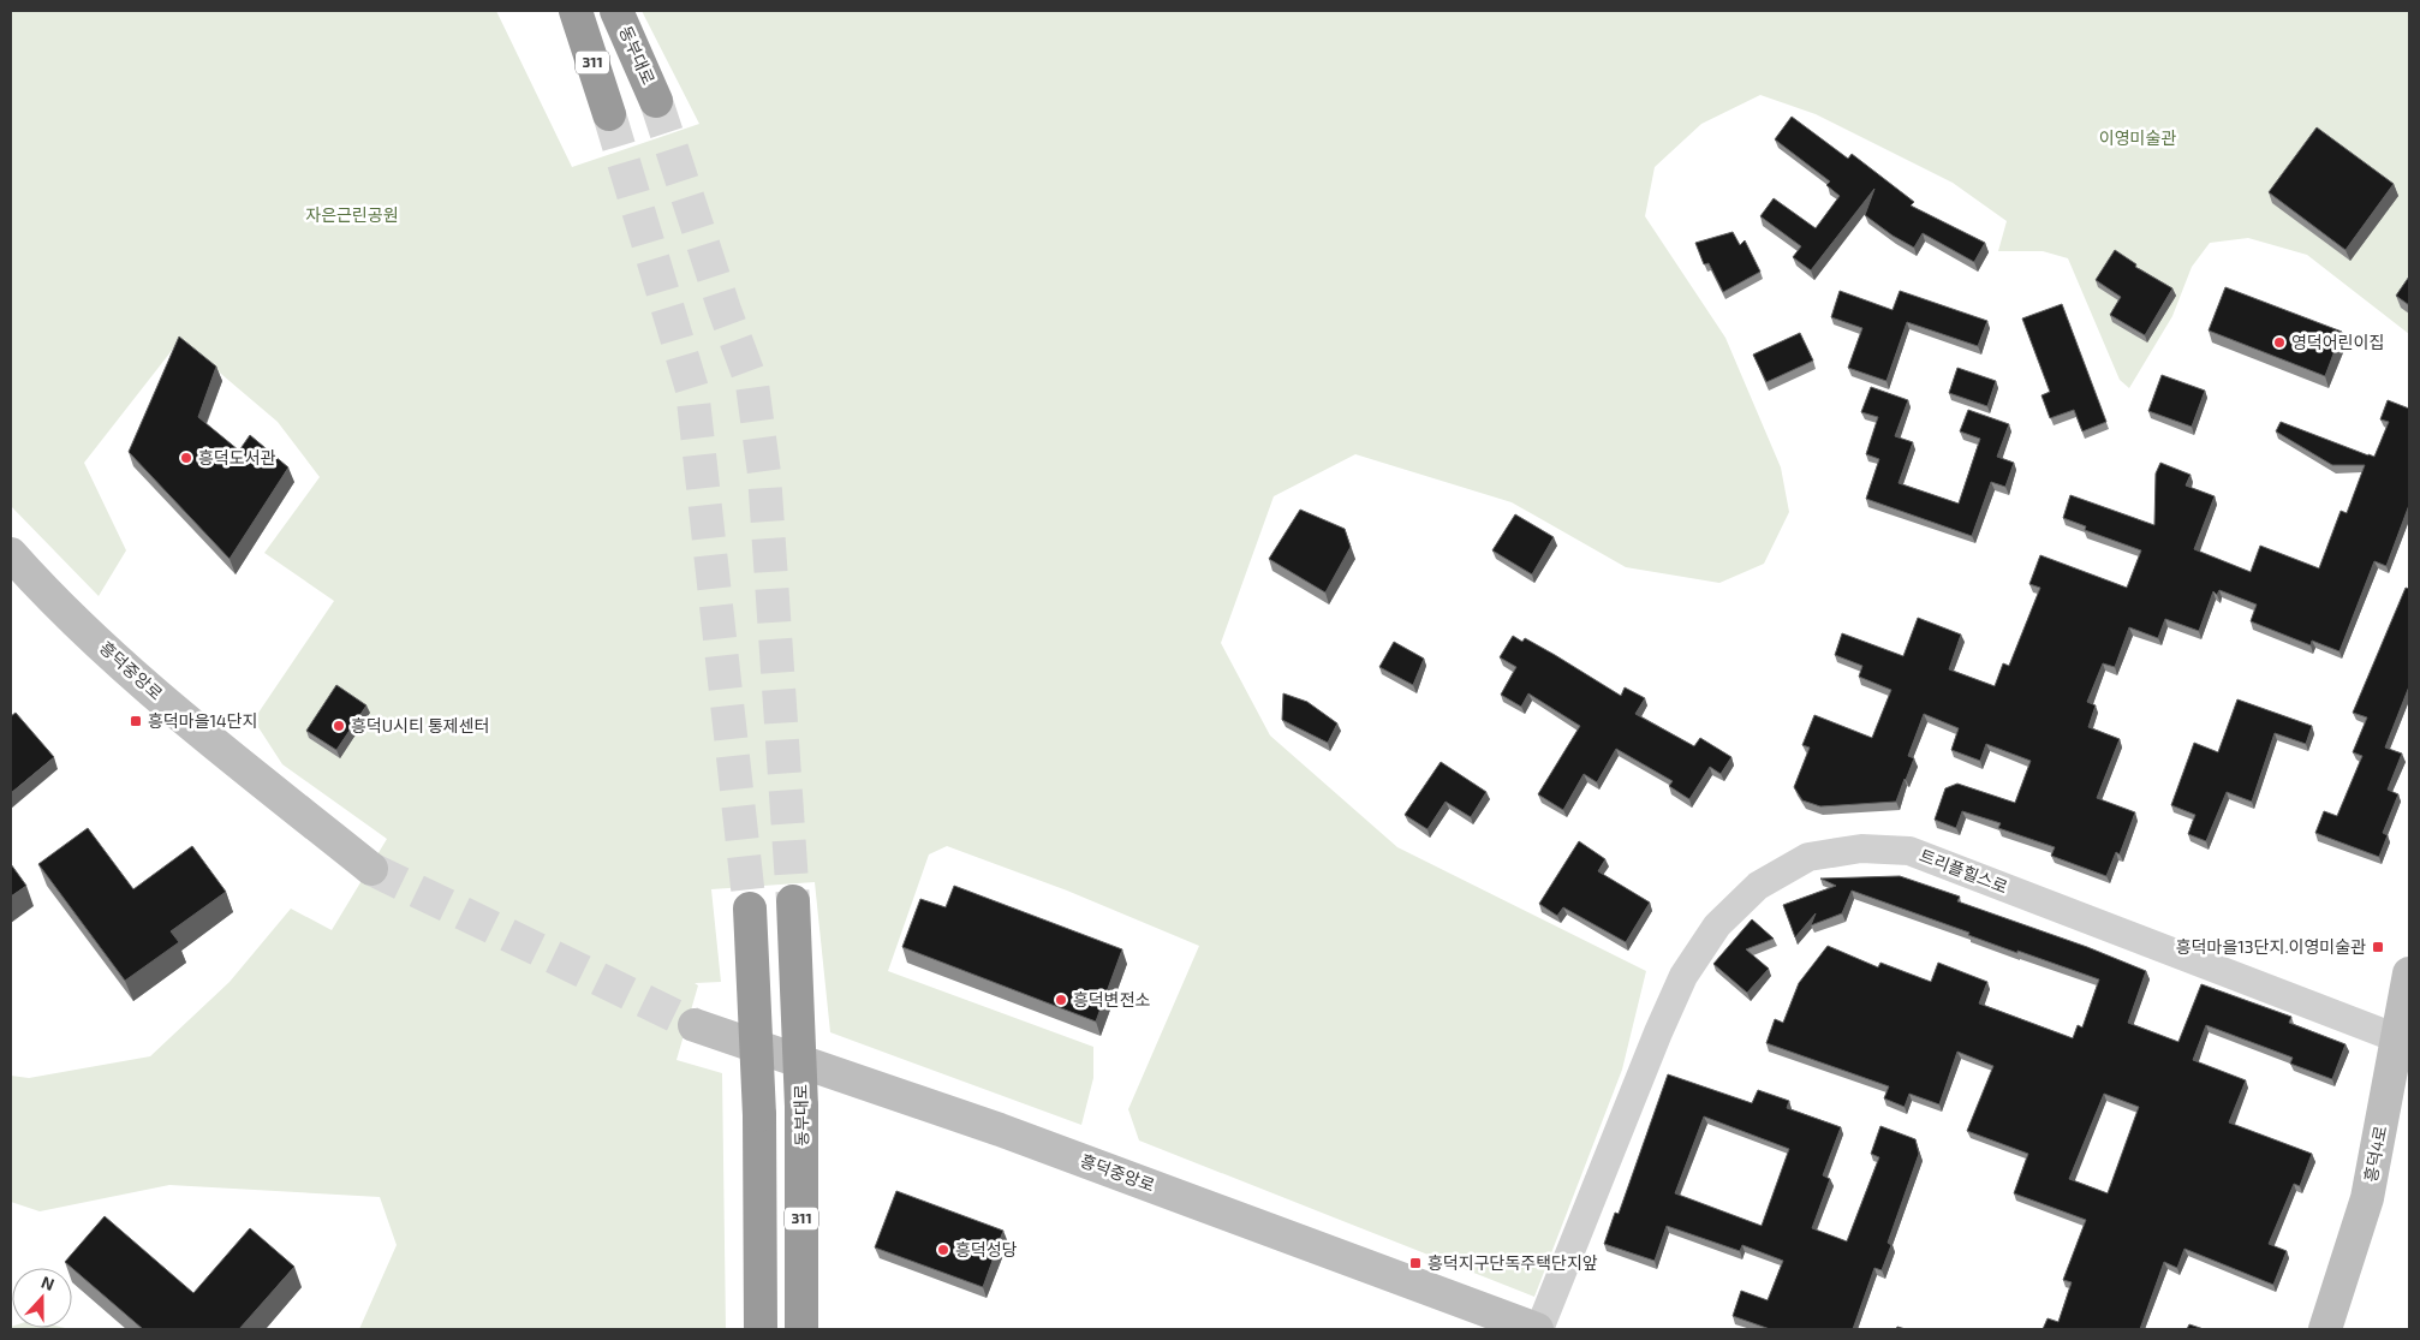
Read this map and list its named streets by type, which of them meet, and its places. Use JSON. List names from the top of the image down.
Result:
{
  "streets": {
    "highway": ["동부대로", "311"],
    "street": ["흥덕중앙로", "트리플힐스로", "흥덕4로"]
  },
  "crossings": [
    ["흥덕중앙로", "트리플힐스로"],
    ["트리플힐스로", "흥덕4로"]
  ],
  "parks": ["이영미술관", "자은근린공원"],
  "places": {
    "other": [
      "영덕어린이집",
      "흥덕도서관",
      "흥덕U시티 통제센터",
      "흥덕변전소",
      "흥덕성당"
    ],
    "transit": ["흥덕마을14단지", "흥덕마을13단지.이영미술관", "흥덕지구단독주택단지앞"]
  },
  "north": "top"
}
